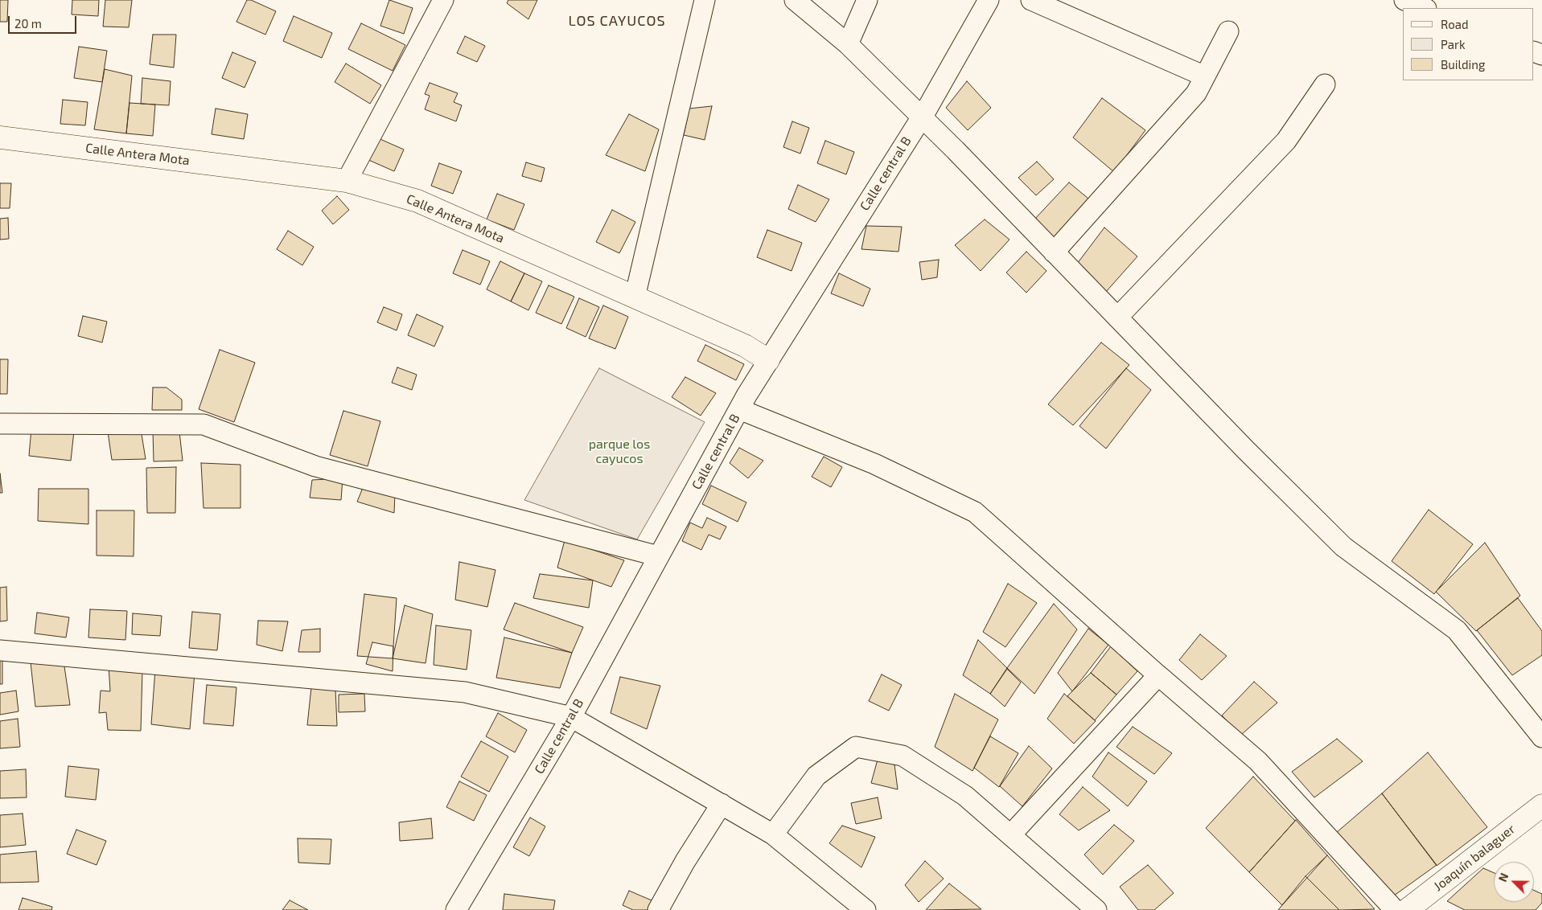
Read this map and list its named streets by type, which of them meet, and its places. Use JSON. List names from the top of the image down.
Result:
{
  "streets": {
    "street": ["Calle Antera Mota", "Calle central B", "Joaquín balaguer"]
  },
  "crossings": [
    ["Calle Antera Mota", "Calle central B"]
  ],
  "districts": ["LOS CAYUCOS"],
  "parks": ["parque los cayucos"],
  "legend": ["Road", "Park", "Building"],
  "scale_bar": "20 m",
  "north": "top left"
}
